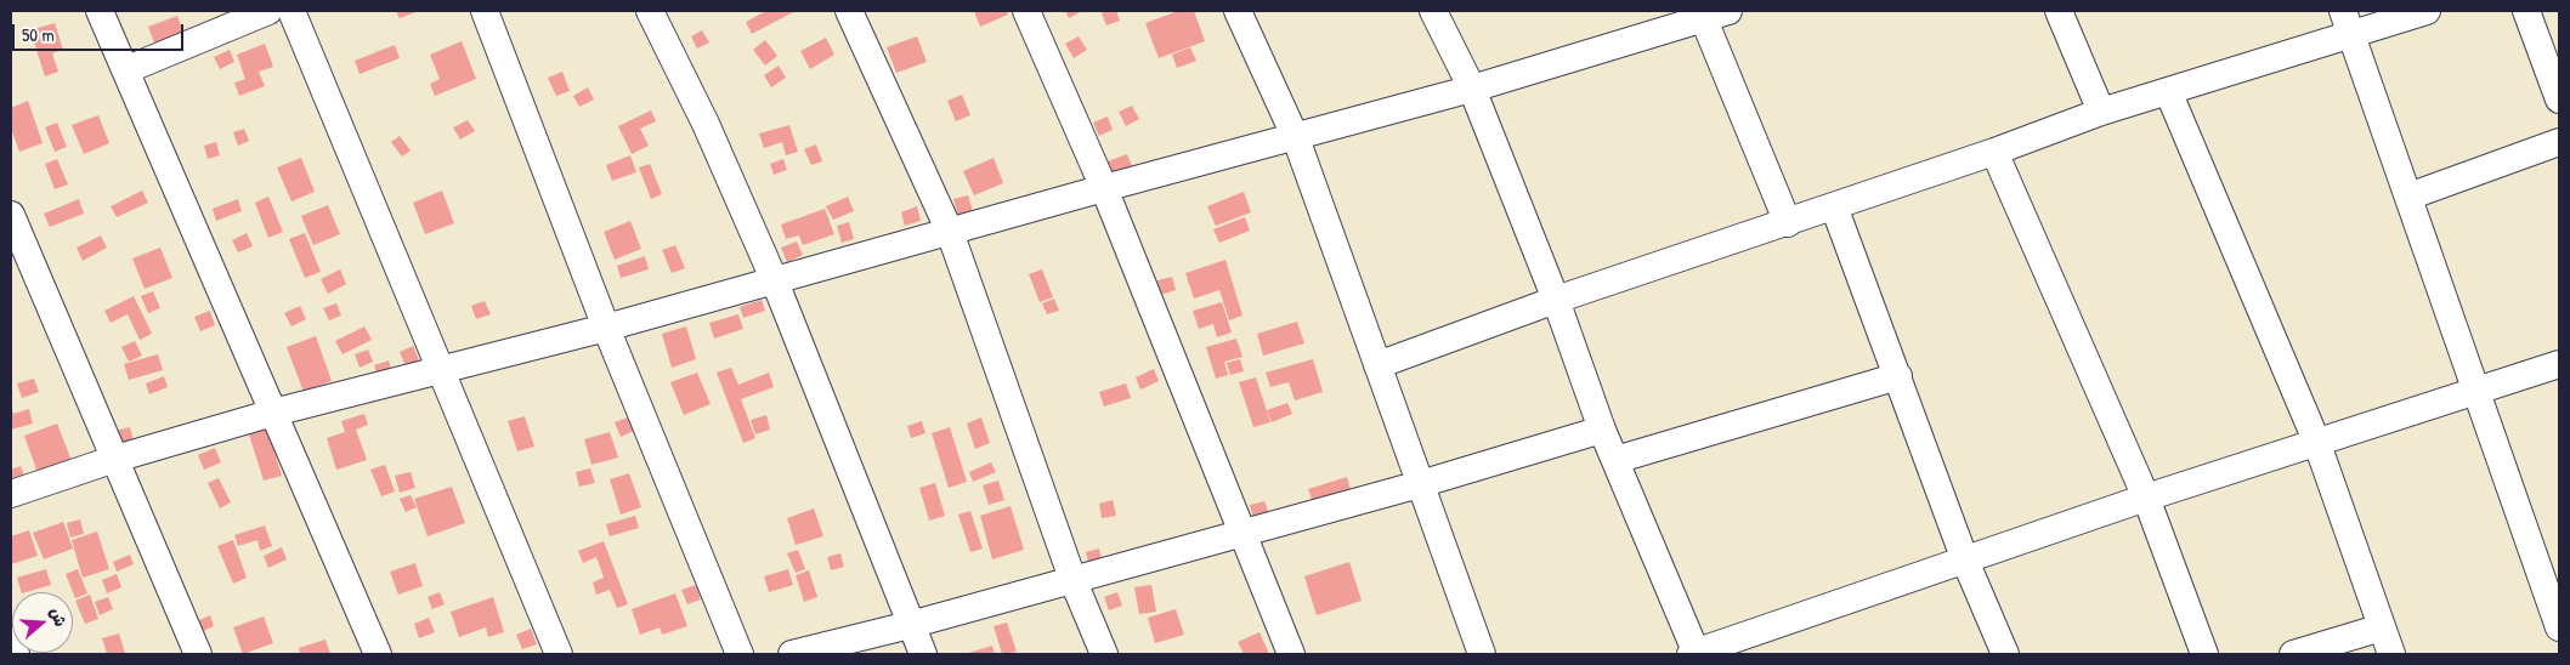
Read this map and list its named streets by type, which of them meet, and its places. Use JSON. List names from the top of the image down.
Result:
{
  "scale_bar": "50 m",
  "north": "right"
}
